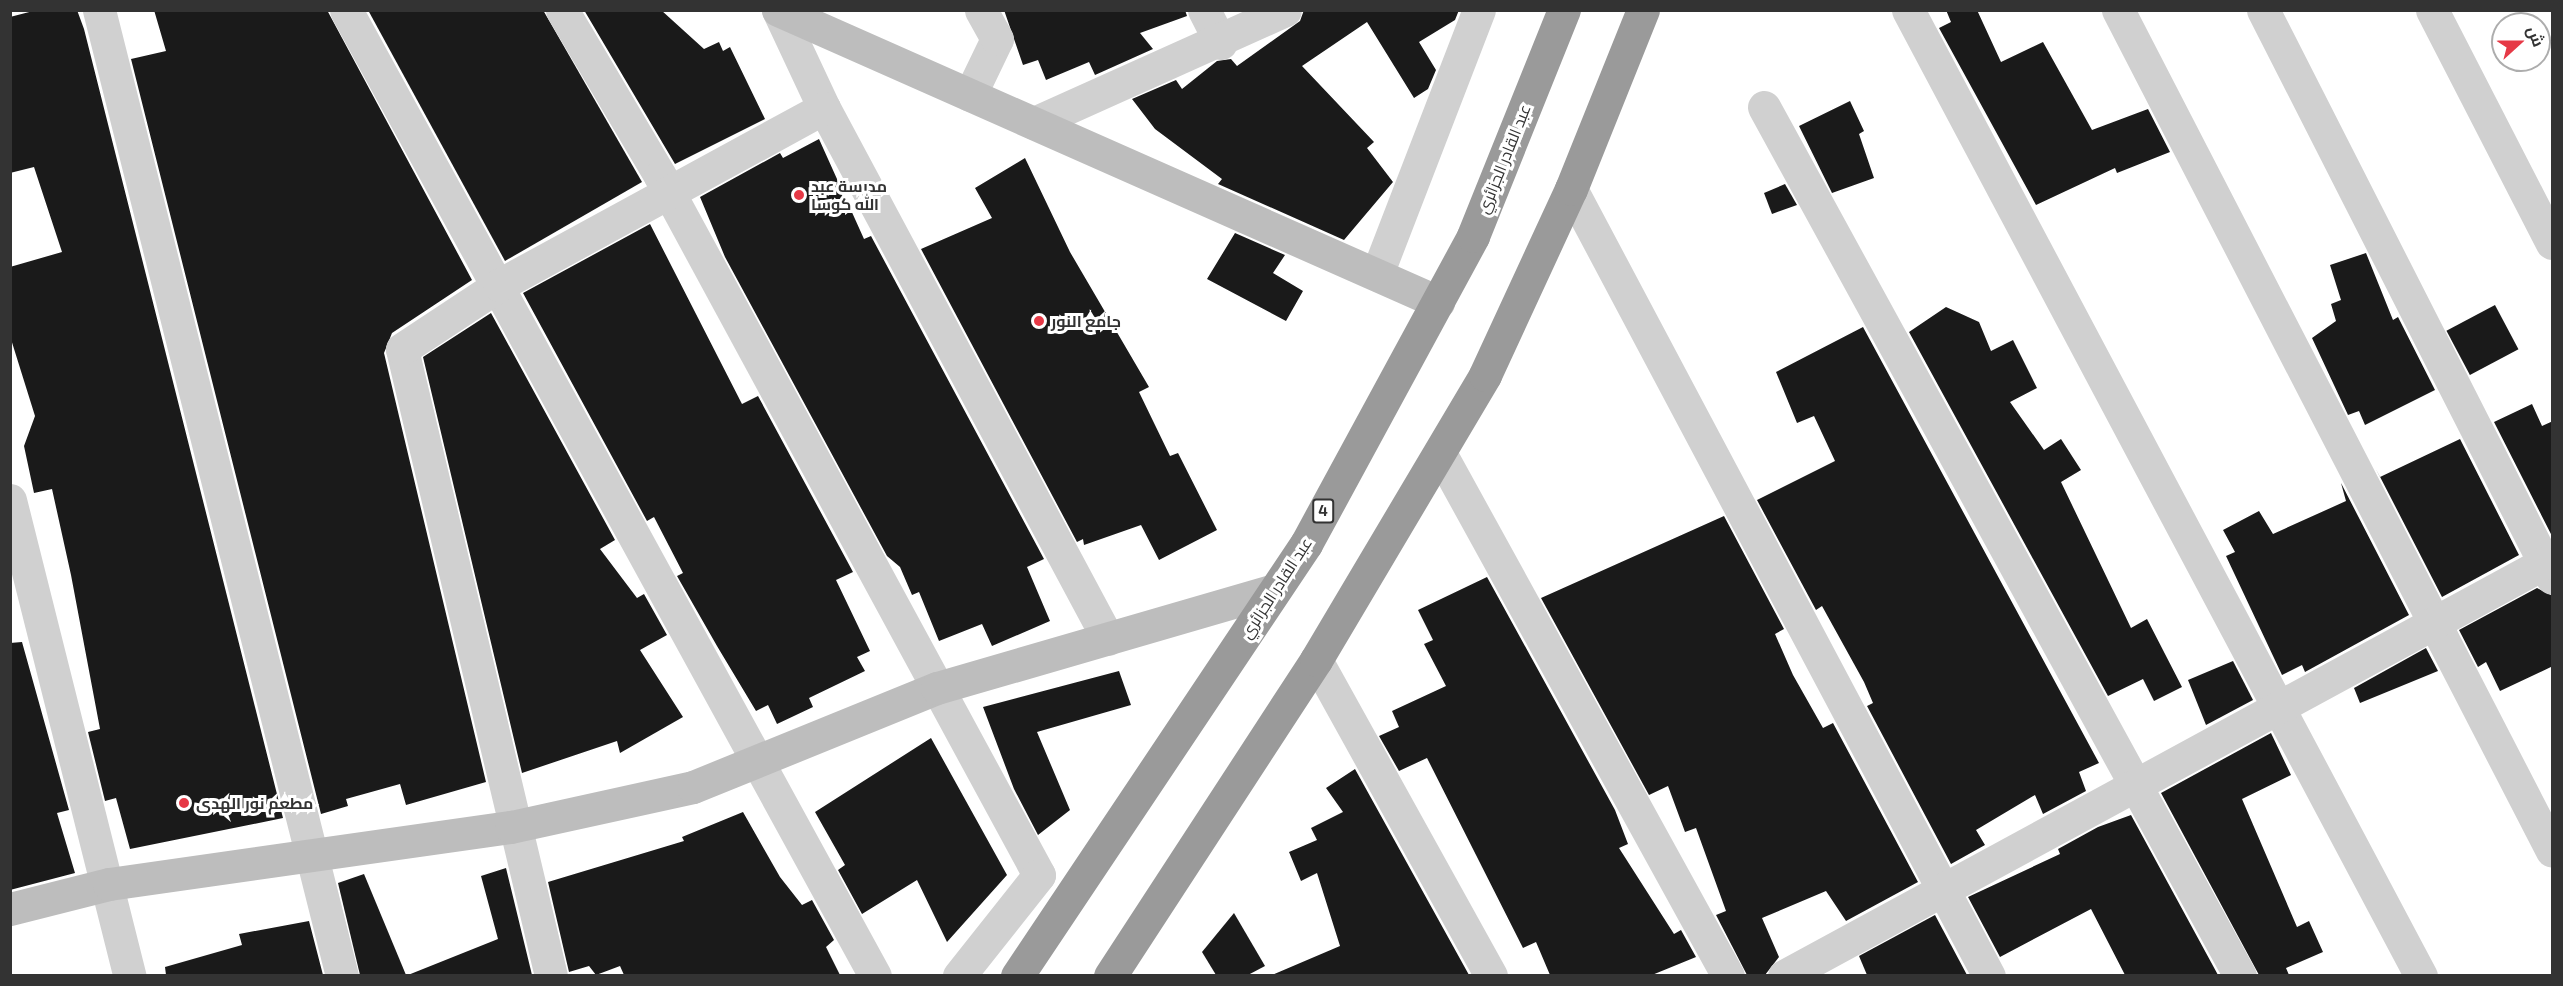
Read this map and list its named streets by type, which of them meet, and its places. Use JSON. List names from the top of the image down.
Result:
{
  "streets": {
    "highway": ["عبد القادر الجزائري", "4"]
  },
  "places": ["مدرسة عبد الله كوسا", "جامع النور", "مطعم نور الهدى"],
  "north": "right"
}
